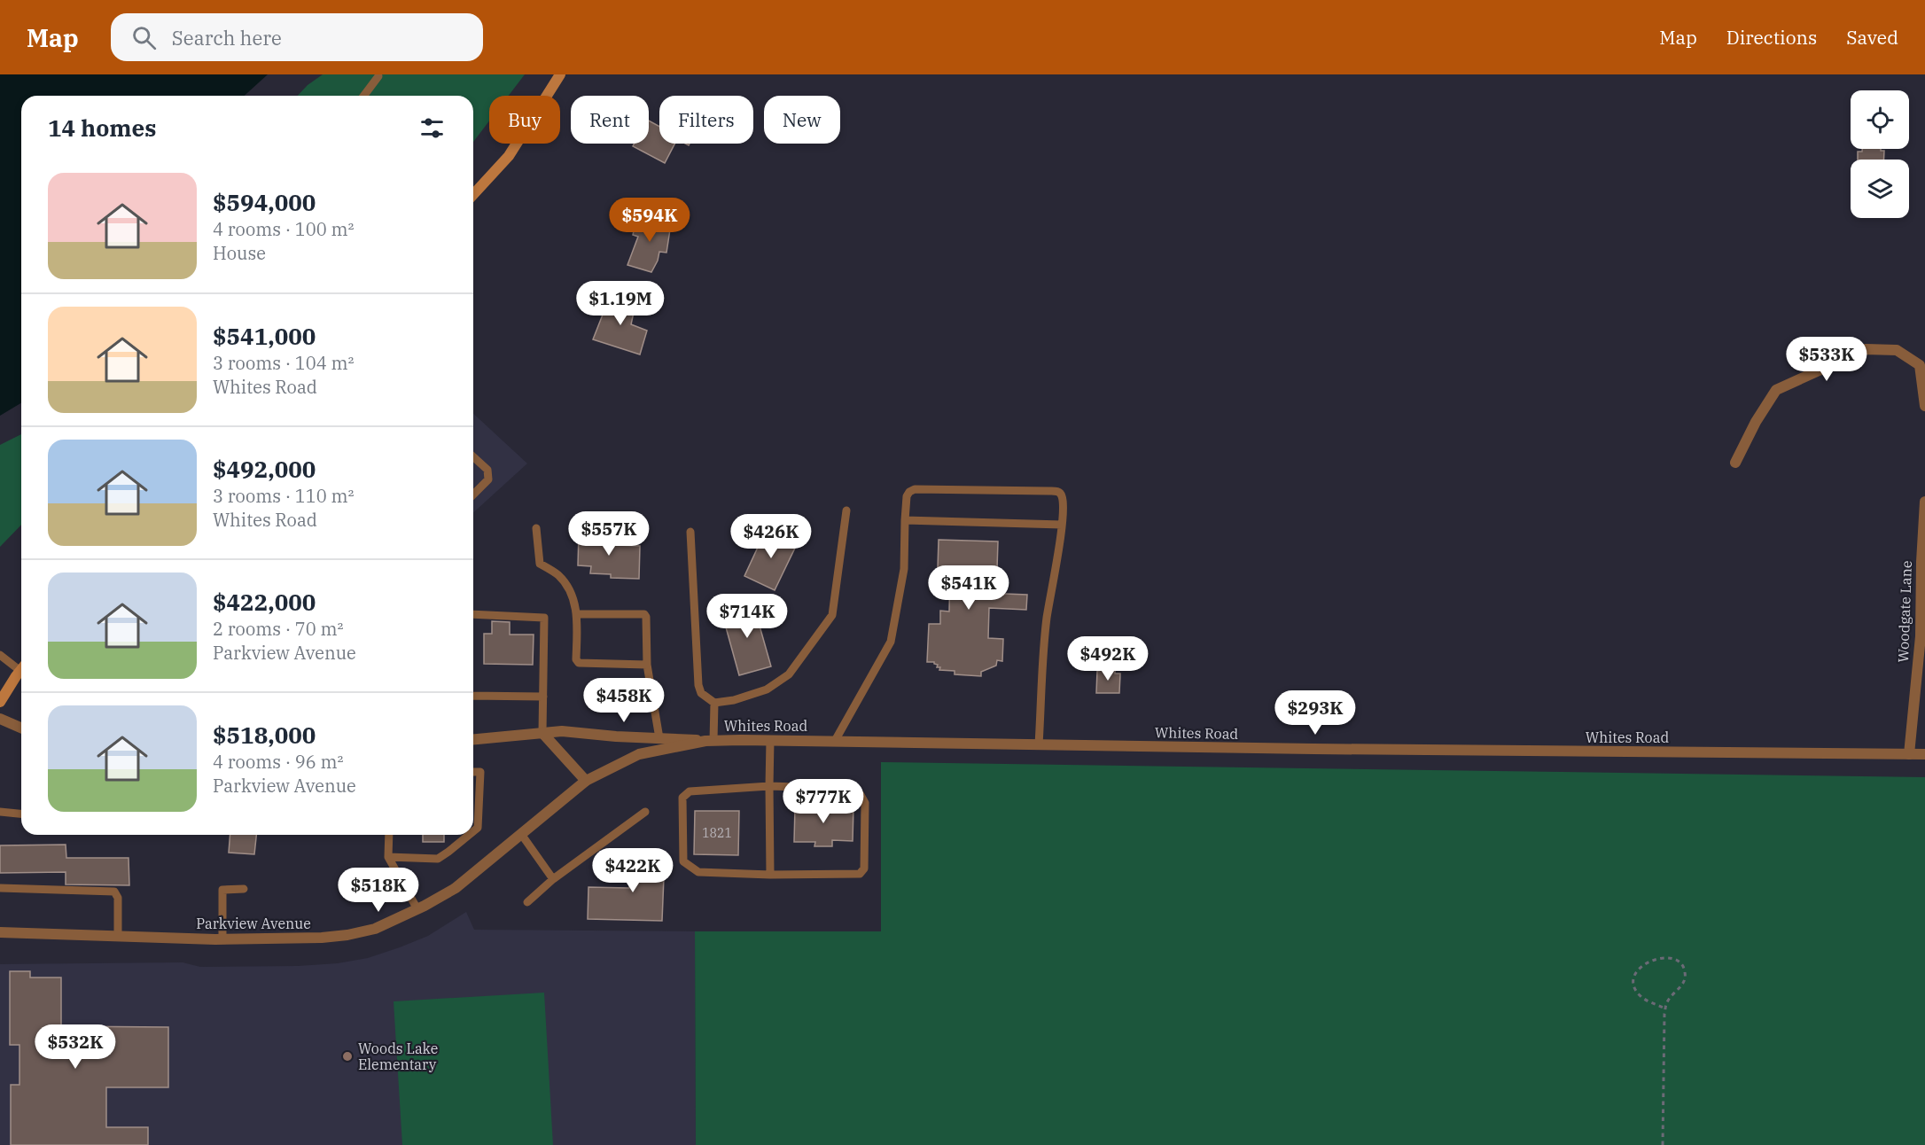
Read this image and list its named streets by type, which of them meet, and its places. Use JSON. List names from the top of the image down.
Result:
{
  "streets": {
    "street": ["Woodgate Lane", "Whites Road", "Parkview Avenue"]
  },
  "crossings": [
    ["Woodgate Lane", "Whites Road"],
    ["Whites Road", "Parkview Avenue"]
  ],
  "places": ["Woods Lake Elementary"],
  "house_numbers": ["1821"],
  "page": {
    "header": "Map",
    "search": "Search here",
    "nav": ["Map", "Directions", "Saved"],
    "chip": [
      "Buy",
      "Rent",
      "Filters",
      "New"
    ],
    "heading": "14 homes",
    "list": [
      {
        "name": "$594,000",
        "note": "4 rooms · 100 m² · House"
      },
      {
        "name": "$541,000",
        "note": "3 rooms · 104 m² · Whites Road"
      },
      {
        "name": "$492,000",
        "note": "3 rooms · 110 m² · Whites Road"
      },
      {
        "name": "$422,000",
        "note": "2 rooms · 70 m² · Parkview Avenue"
      },
      {
        "name": "$518,000",
        "note": "4 rooms · 96 m² · Parkview Avenue"
      }
    ],
    "price": [
      "$594K",
      "$1.19M",
      "$533K",
      "$557K",
      "$426K",
      "$541K",
      "$714K",
      "$492K",
      "$458K",
      "$293K",
      "$777K",
      "$422K",
      "$518K",
      "$532K"
    ]
  }
}
